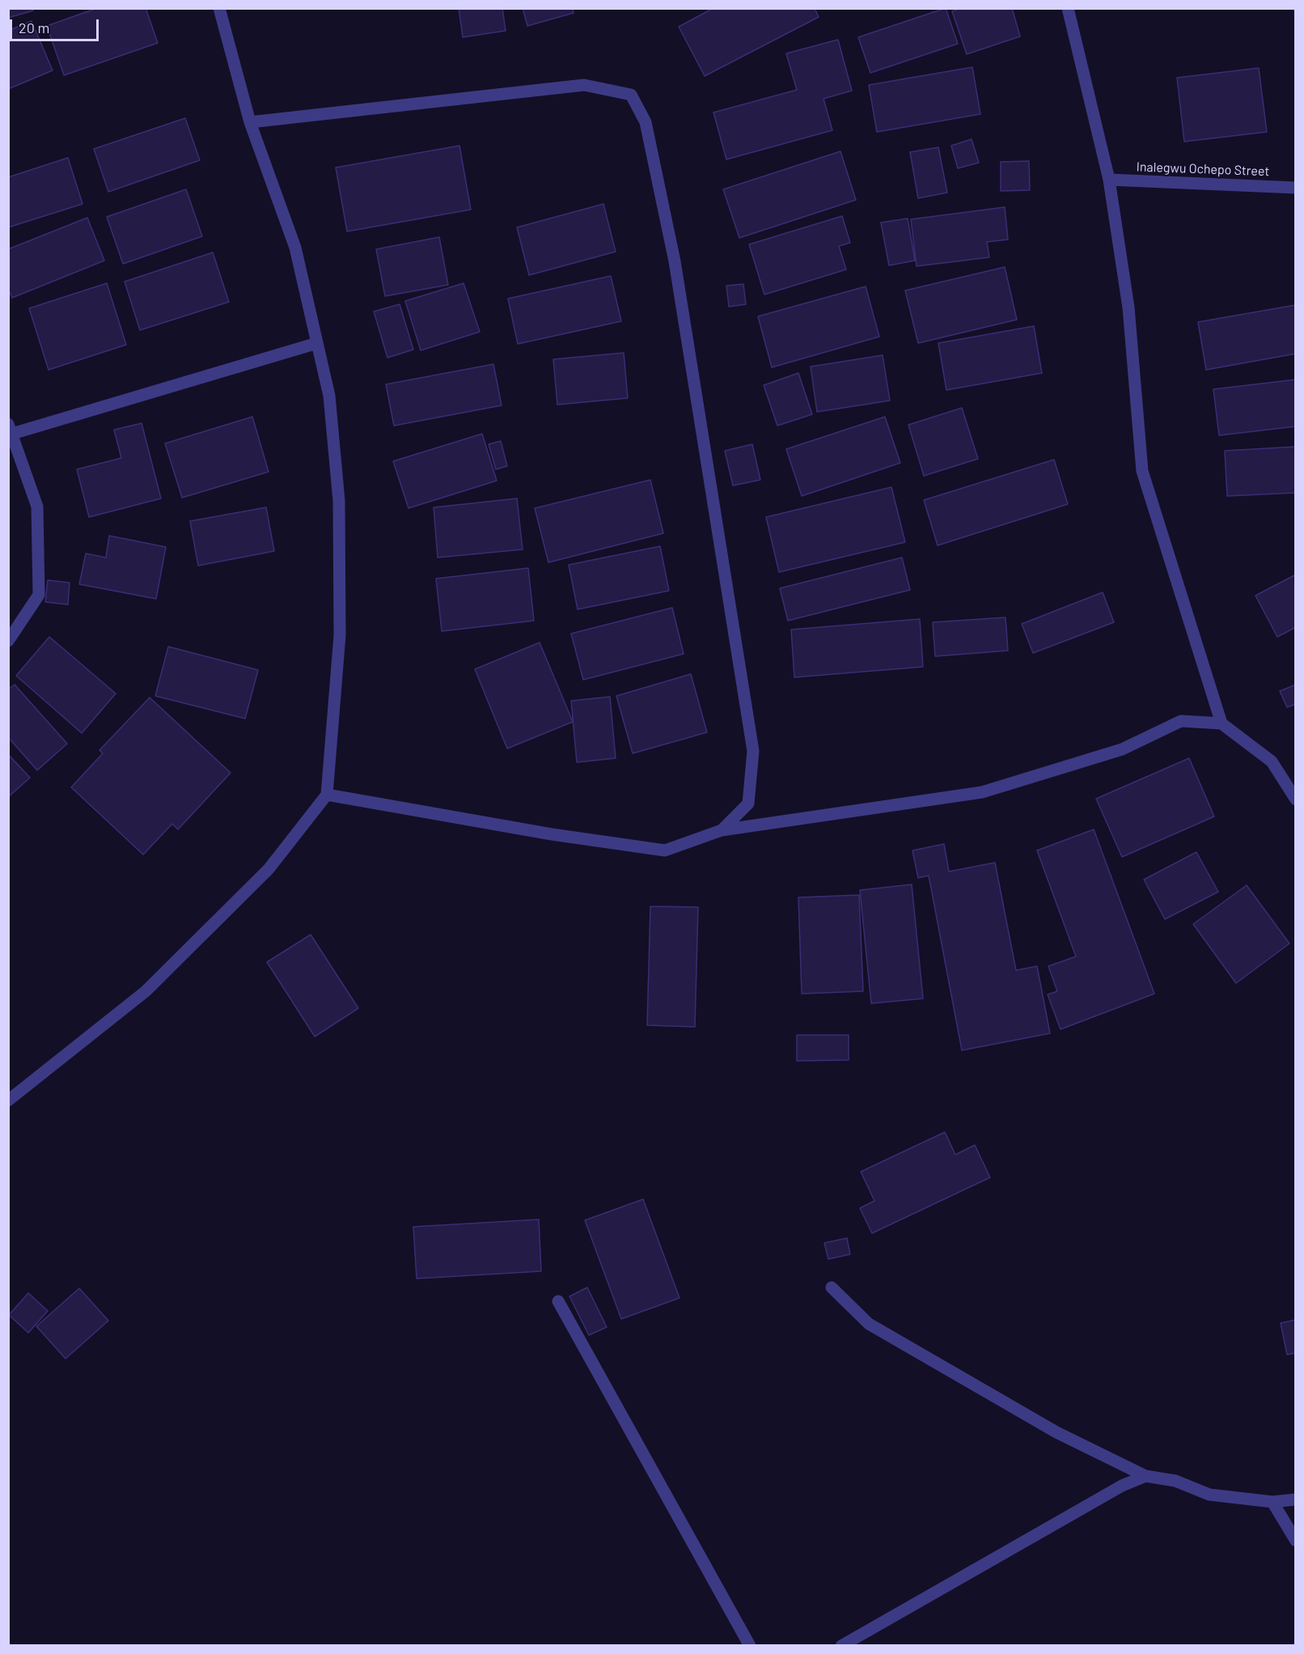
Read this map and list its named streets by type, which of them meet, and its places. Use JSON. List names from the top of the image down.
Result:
{
  "streets": {
    "street": ["Inalegwu Ochepo Street"]
  },
  "scale_bar": "20 m"
}
